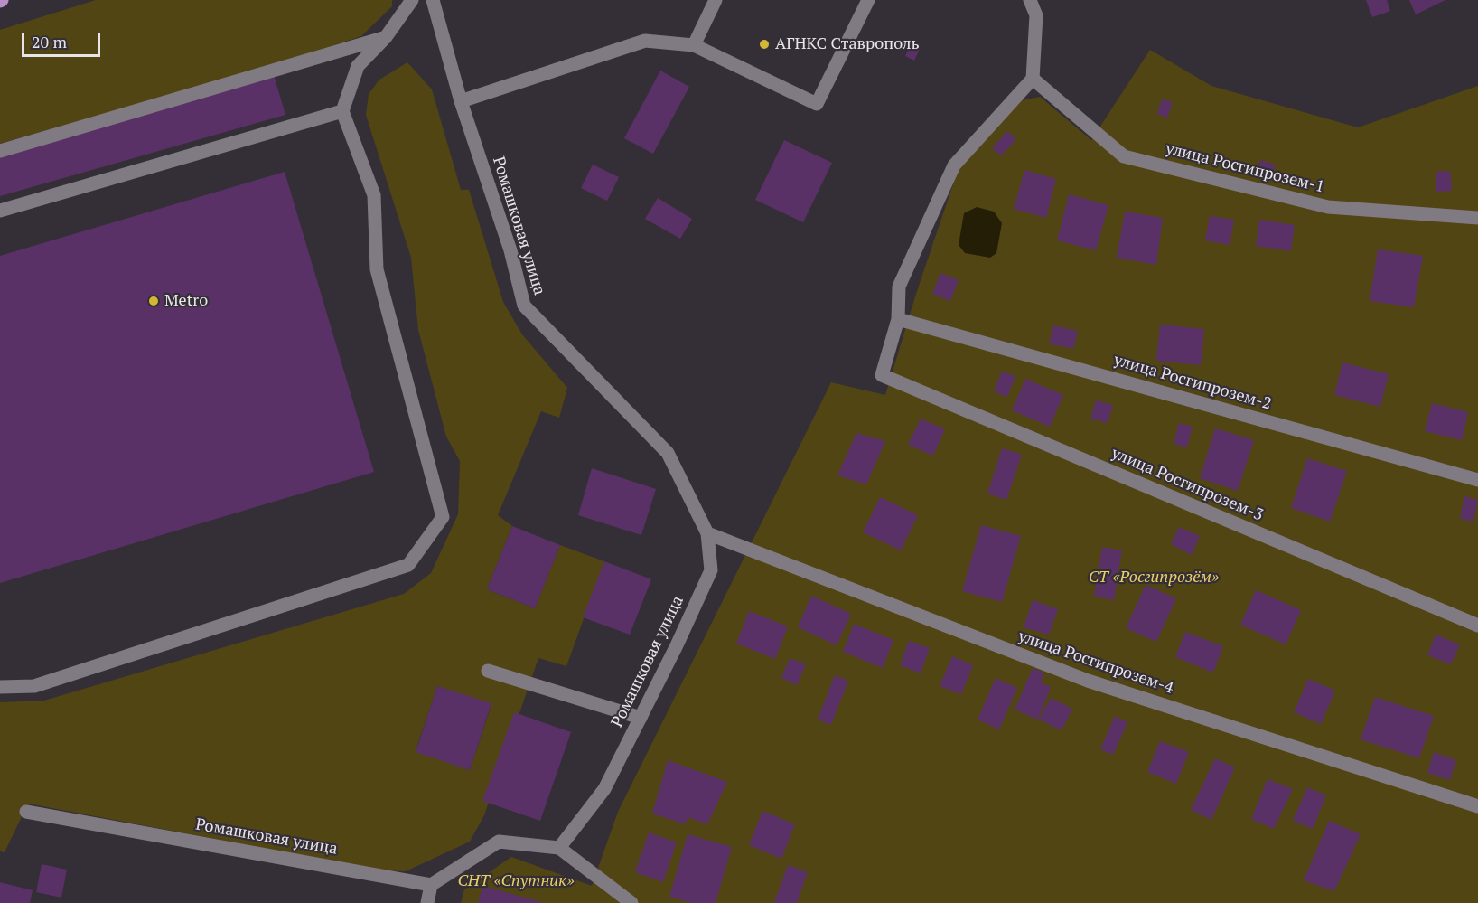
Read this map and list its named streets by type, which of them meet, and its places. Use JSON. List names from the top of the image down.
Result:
{
  "streets": {
    "street": [
      "улица Росгипрозем-1",
      "Ромашковая улица",
      "улица Росгипрозем-2",
      "улица Росгипрозем-3",
      "улица Росгипрозем-4"
    ]
  },
  "crossings": [
    ["Ромашковая улица", "улица Росгипрозем-4"],
    ["улица Росгипрозем-2", "улица Росгипрозем-3"]
  ],
  "parks": ["СТ «Росгипрозём»", "СНТ «Спутник»"],
  "places": ["АГНКС Ставрополь", "Metro"],
  "scale_bar": "20 m"
}
